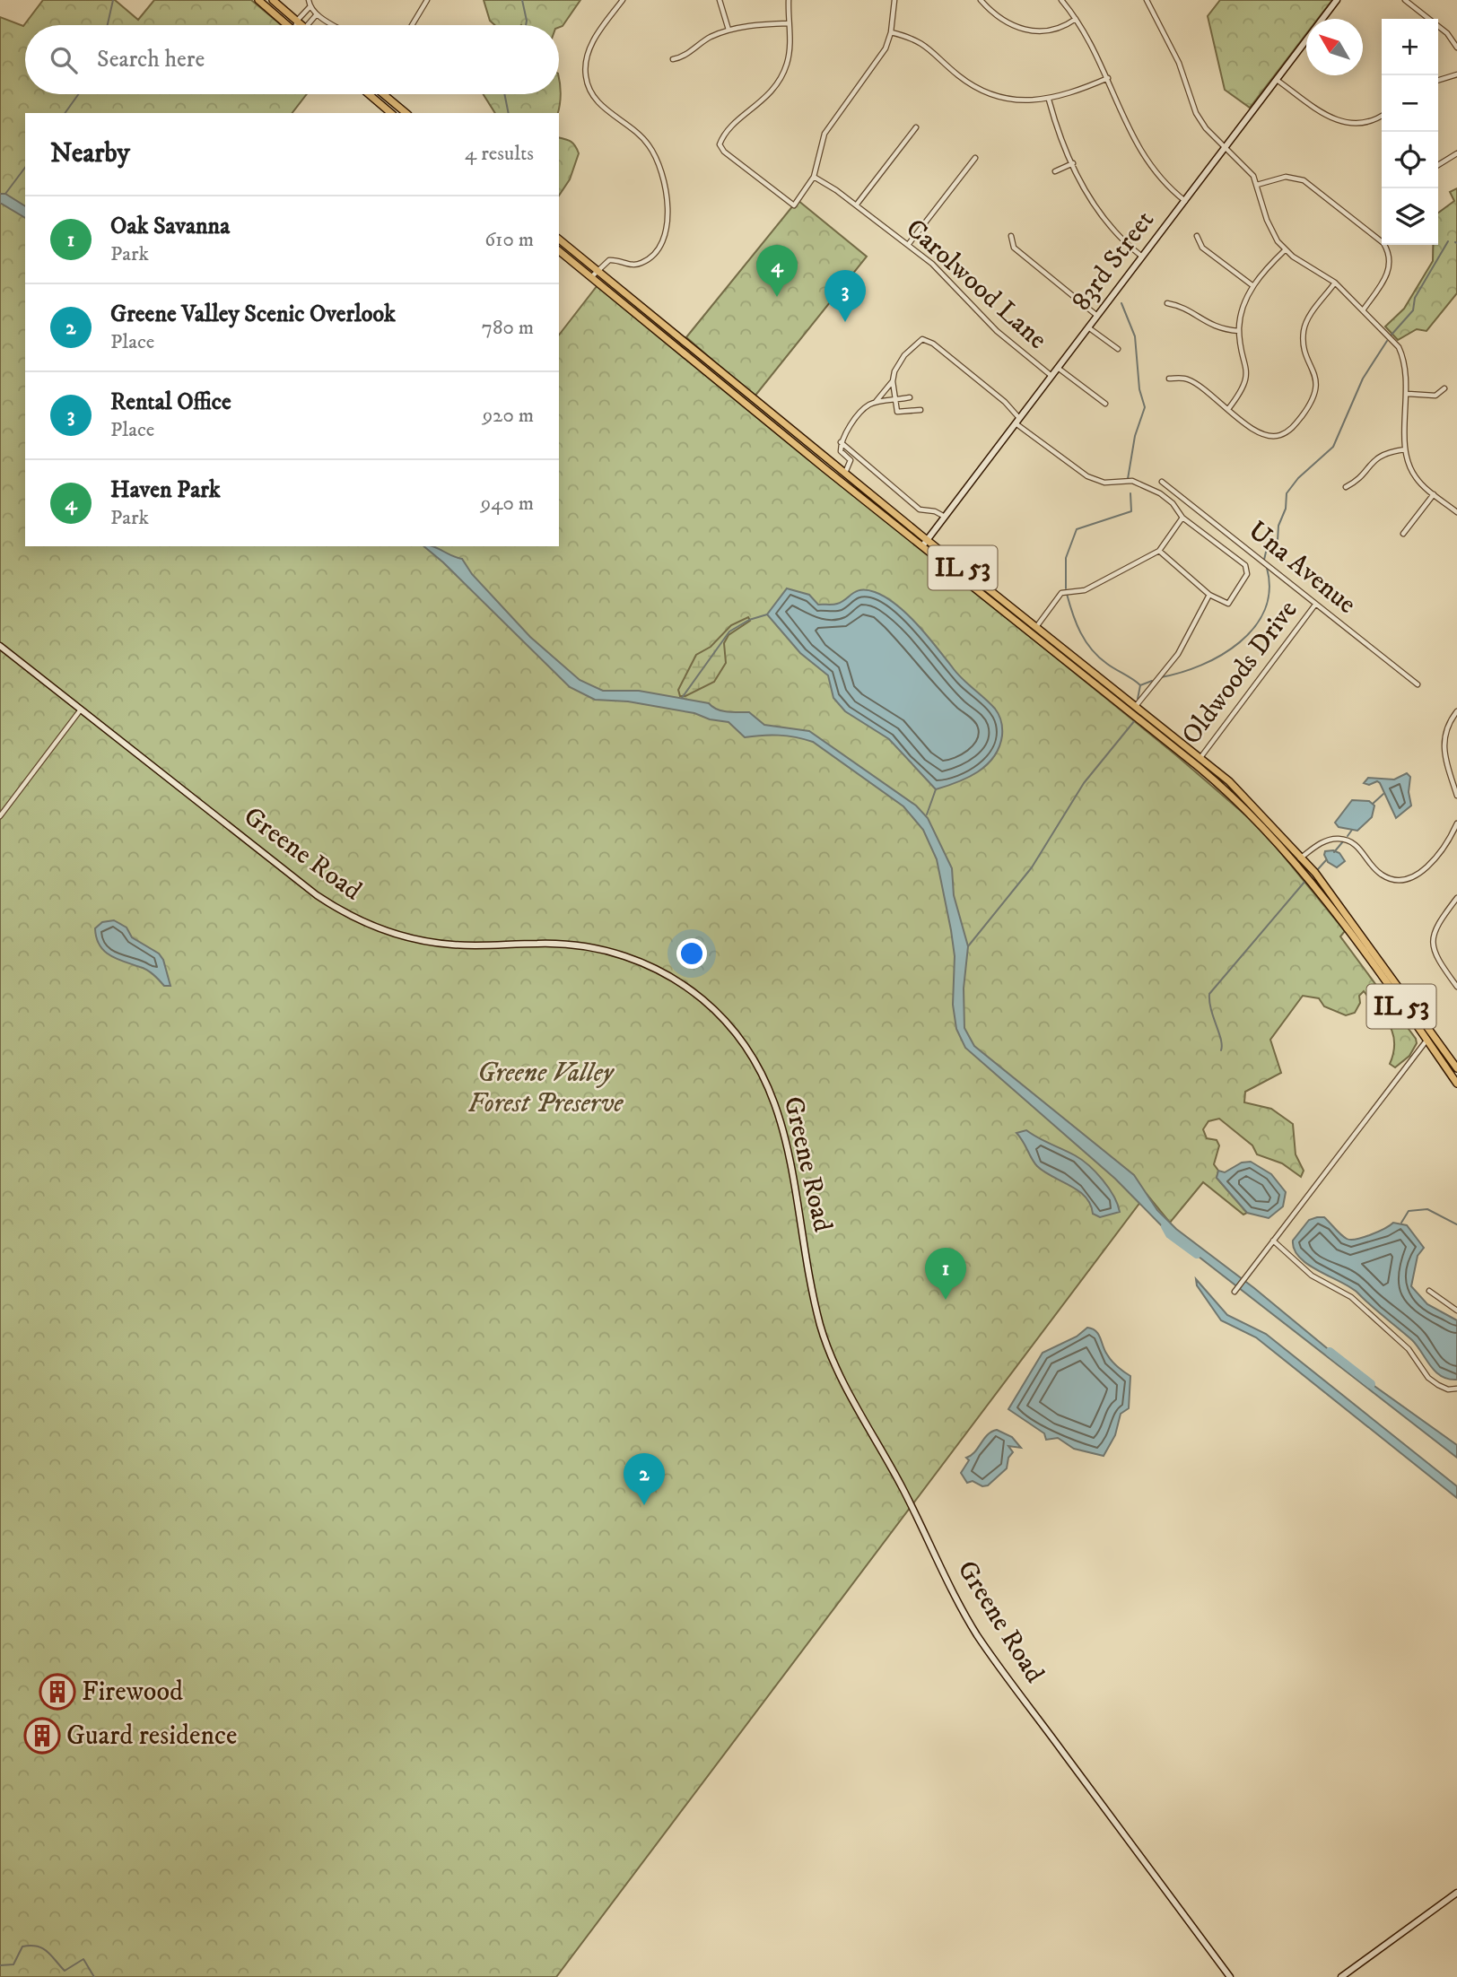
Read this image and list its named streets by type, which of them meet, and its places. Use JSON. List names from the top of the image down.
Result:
{
  "streets": {
    "main road": ["IL 53"],
    "street": [
      "83rd Street",
      "Carolwood Lane",
      "Una Avenue",
      "Oldwoods Drive",
      "Greene Road"
    ]
  },
  "crossings": [
    ["83rd Street", "Carolwood Lane"],
    ["83rd Street", "IL 53"],
    ["IL 53", "Oldwoods Drive"],
    ["Una Avenue", "Oldwoods Drive"]
  ],
  "parks": ["Greene Valley Forest Preserve"],
  "places": {
    "building": ["Firewood", "Guard residence"]
  },
  "north": "top left",
  "page": {
    "map_buttons": ["+", "−"],
    "search": "Search here",
    "heading": ["Nearby", "4 results"],
    "list": [
      {
        "mark": "1",
        "name": "Oak Savanna",
        "note": "Park",
        "value": "610 m"
      },
      {
        "mark": "2",
        "name": "Greene Valley Scenic Overlook",
        "note": "Place",
        "value": "780 m"
      },
      {
        "mark": "3",
        "name": "Rental Office",
        "note": "Place",
        "value": "920 m"
      },
      {
        "mark": "4",
        "name": "Haven Park",
        "note": "Park",
        "value": "940 m"
      }
    ],
    "pins": [
      "4",
      "3",
      "1",
      "2"
    ]
  }
}
